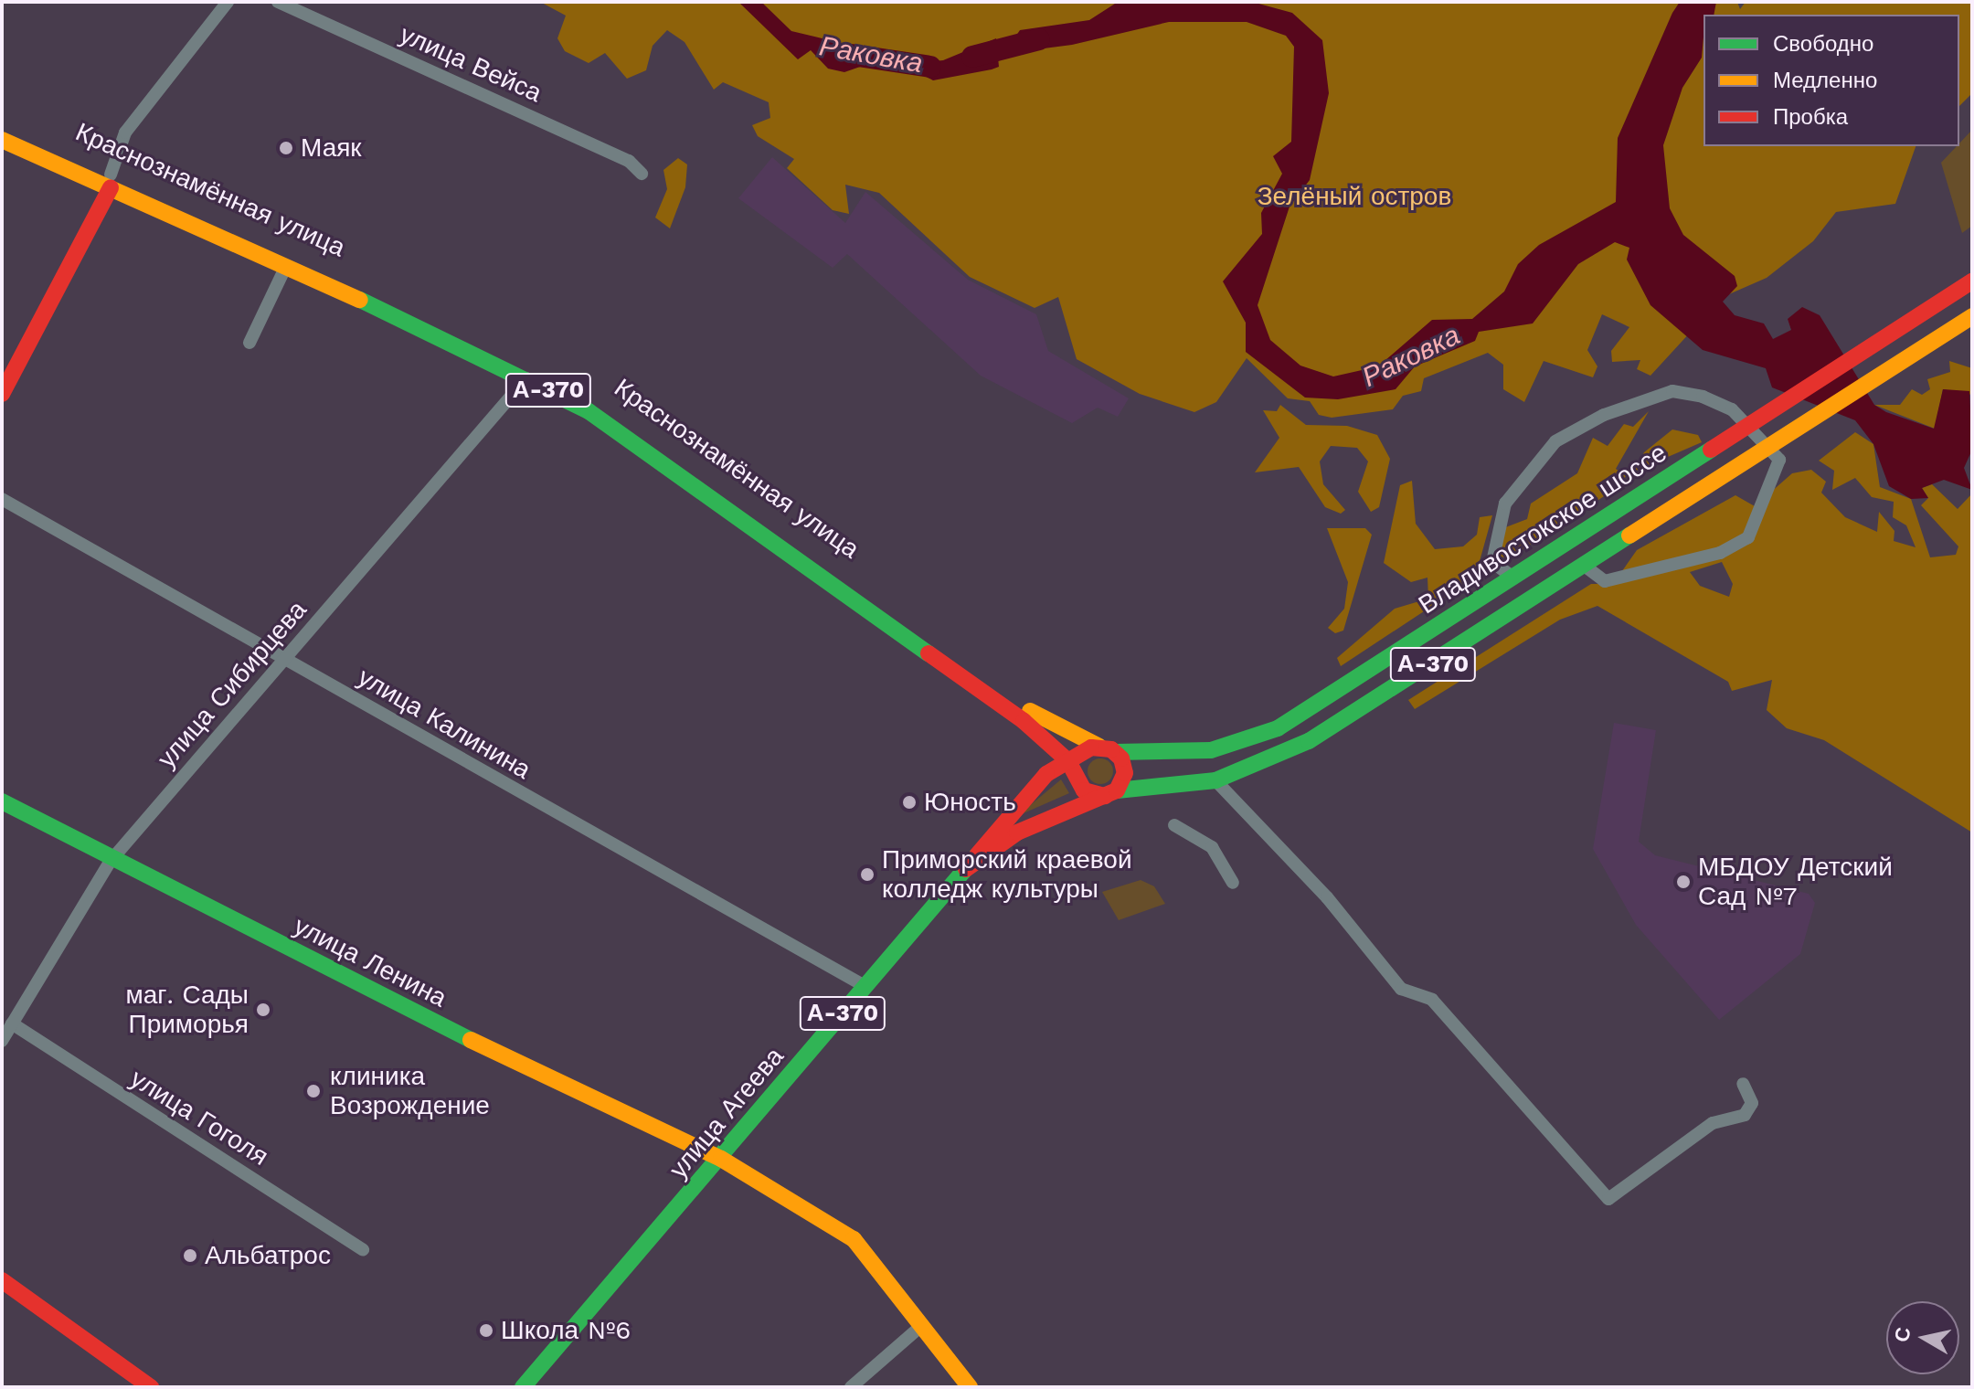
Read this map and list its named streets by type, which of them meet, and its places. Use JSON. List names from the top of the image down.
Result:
{
  "streets": {
    "main road": [
      "Краснознамённая улица",
      "А-370",
      "Владивостокское шоссе",
      "улица Ленина",
      "улица Агеева"
    ],
    "street": [
      "улица Вейса",
      "улица Сибирцева",
      "улица Калинина",
      "улица Гоголя"
    ]
  },
  "crossings": [
    ["Краснознамённая улица", "А-370"],
    ["Краснознамённая улица", "Владивостокское шоссе"],
    ["Краснознамённая улица", "улица Сибирцева"],
    ["Краснознамённая улица", "улица Агеева"],
    ["А-370", "Владивостокское шоссе"],
    ["А-370", "улица Агеева"],
    ["Владивостокское шоссе", "улица Агеева"],
    ["улица Сибирцева", "улица Калинина"],
    ["улица Сибирцева", "улица Ленина"],
    ["улица Сибирцева", "улица Гоголя"],
    ["улица Калинина", "улица Агеева"],
    ["улица Ленина", "улица Агеева"]
  ],
  "water": ["Раковка"],
  "parks": ["Зелёный остров"],
  "places": [
    "Маяк",
    "Юность",
    "Приморский краевой колледж культуры",
    "МБДОУ Детский Сад №7",
    "маг. Сады Приморья",
    "клиника Возрождение",
    "Альбатрос",
    "Школа №6"
  ],
  "legend": ["Свободно", "Медленно", "Пробка"],
  "north": "left"
}
